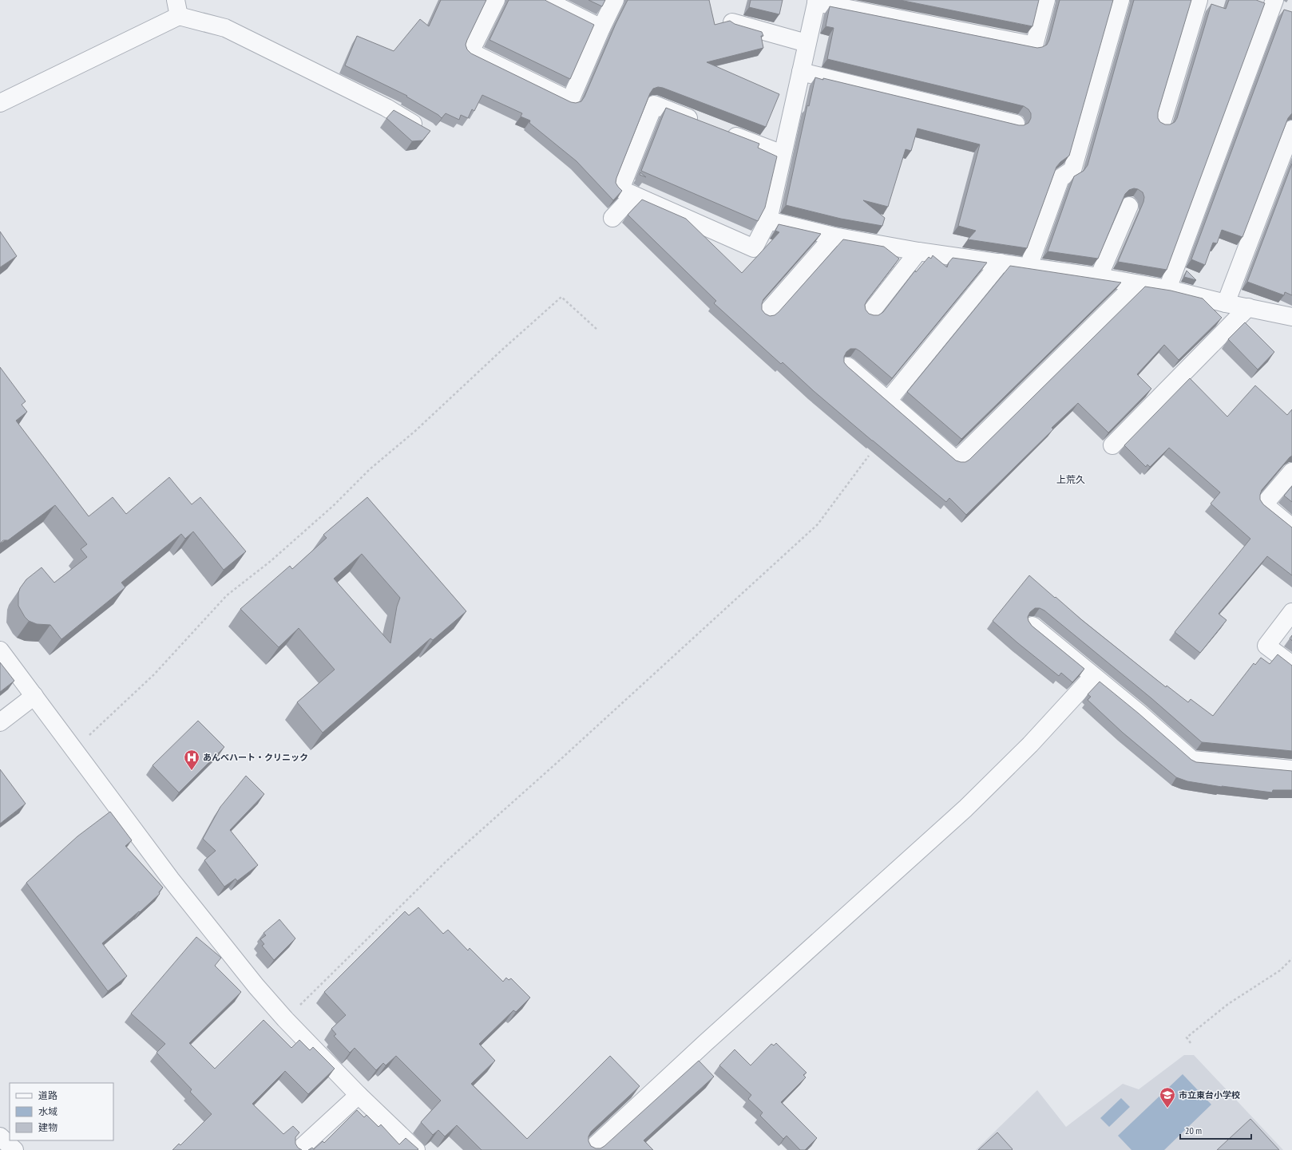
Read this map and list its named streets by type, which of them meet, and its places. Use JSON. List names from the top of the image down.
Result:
{
  "districts": ["上荒久"],
  "places": {
    "hospital": ["あんべハート・クリニック"],
    "school or university": ["市立東台小学校"]
  },
  "legend": ["道路", "水域", "建物"],
  "scale_bar": "20 m"
}
